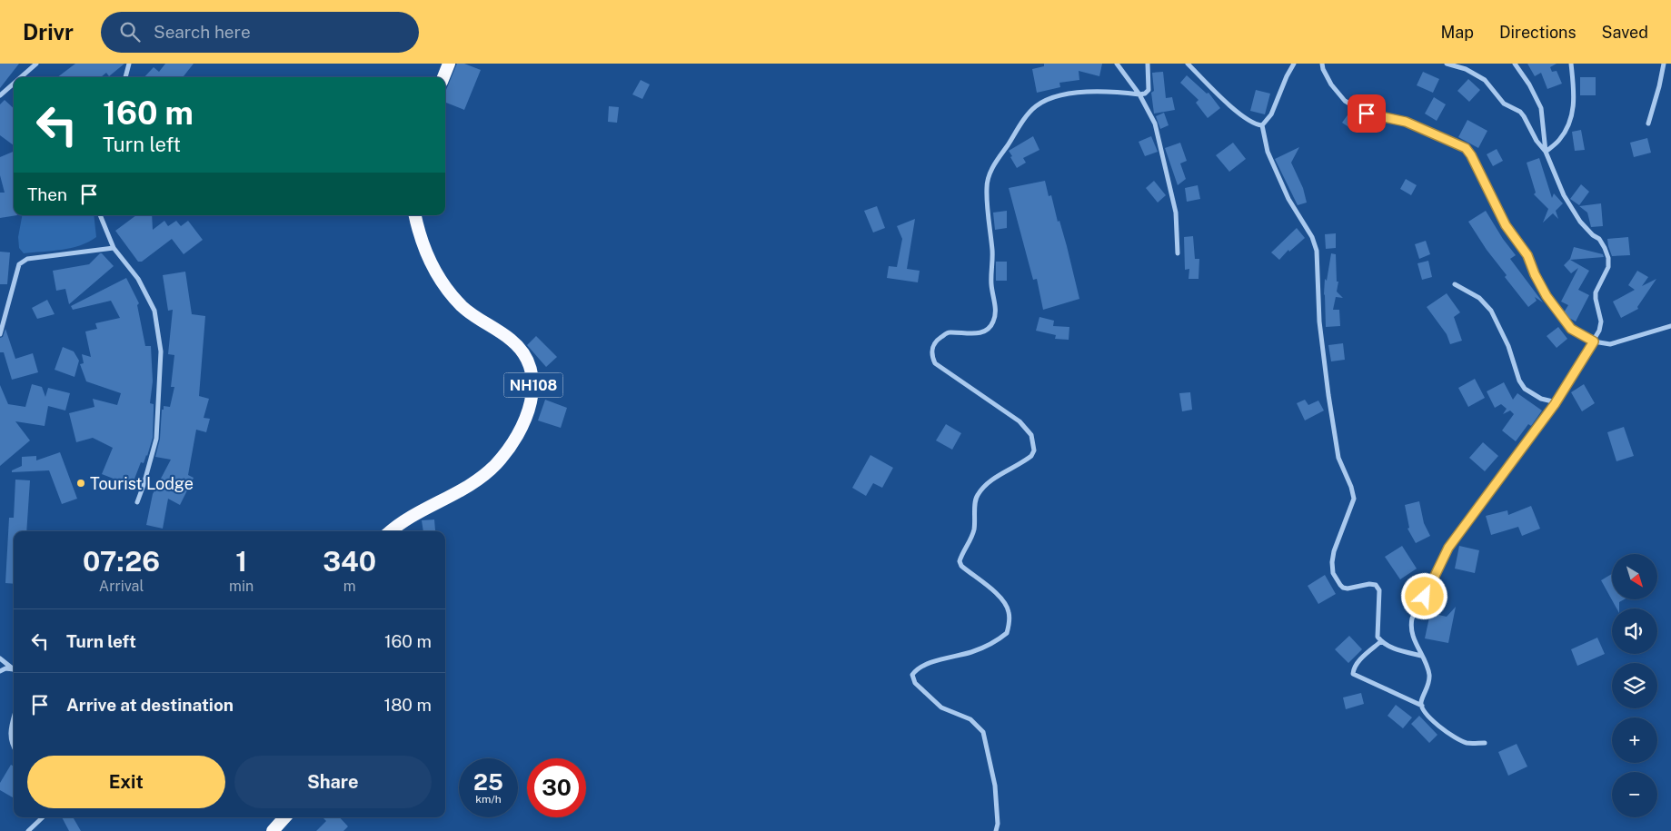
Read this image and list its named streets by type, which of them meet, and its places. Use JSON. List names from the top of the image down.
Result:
{
  "streets": {
    "highway": ["NH108"]
  },
  "places": ["Tourist Lodge"],
  "north": "bottom right",
  "page": {
    "header": "Drivr",
    "search": "Search here",
    "nav": ["Map", "Directions", "Saved"],
    "turn": ["160 m", "Turn left"],
    "then": "Then",
    "eta": [
      "07:26",
      "Arrival",
      "1",
      "min",
      "340",
      "m"
    ],
    "map_buttons": ["+", "−"],
    "list": [
      {
        "name": "Turn left",
        "value": "160 m"
      },
      {
        "name": "Arrive at destination",
        "value": "180 m"
      }
    ],
    "buttons": ["Exit", "Share"],
    "speed": "25 km/h",
    "limit": "30"
  }
}
